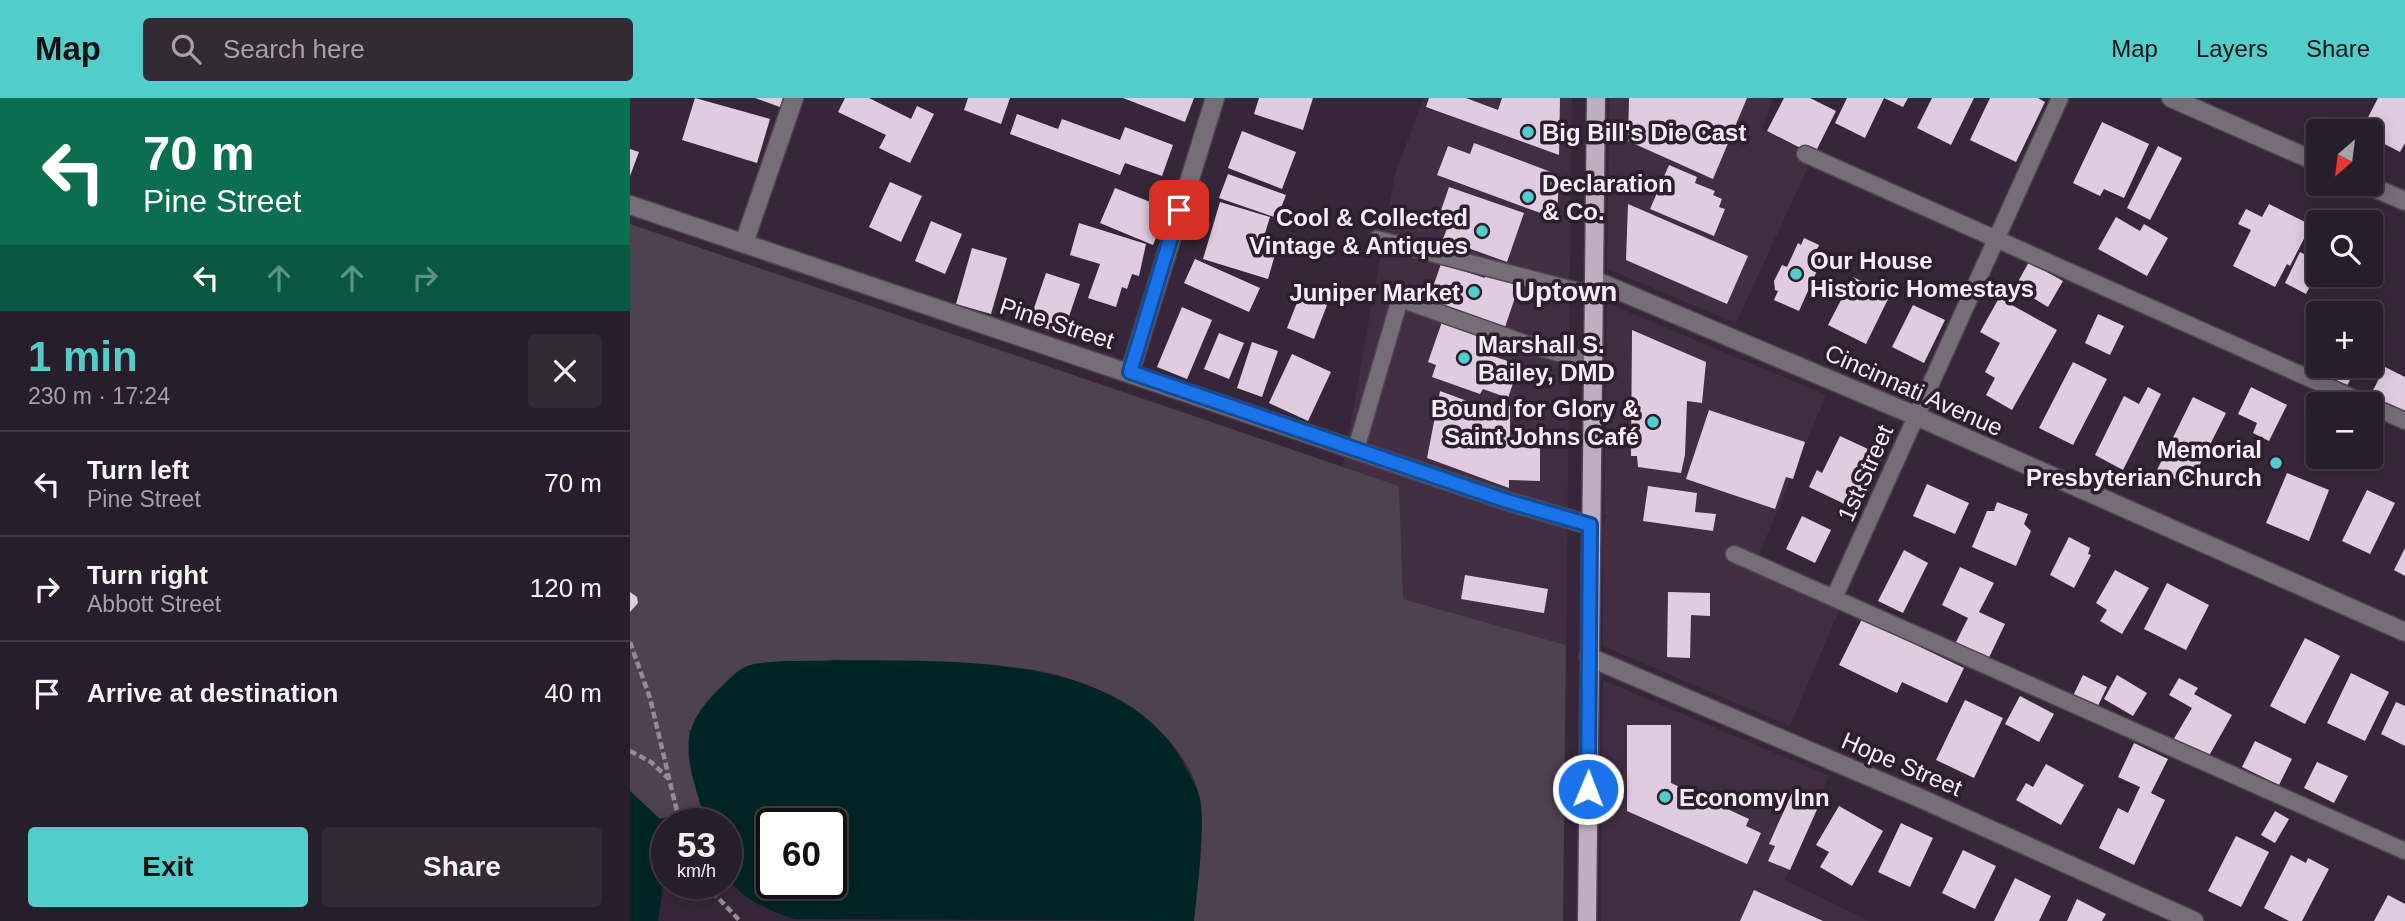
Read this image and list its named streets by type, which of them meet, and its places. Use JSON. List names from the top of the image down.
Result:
{
  "streets": {
    "street": ["Pine Street", "Cincinnati Avenue", "Hope Street"],
    "lane": ["1st Street"]
  },
  "crossings": [
    ["Cincinnati Avenue", "1st Street"]
  ],
  "districts": ["Uptown"],
  "places": [
    "Big Bill's Die Cast",
    "Declaration & Co.",
    "Cool & Collected Vintage & Antiques",
    "Our House Historic Homestays",
    "Juniper Market",
    "Marshall S. Bailey, DMD",
    "Bound for Glory & Saint Johns Café",
    "Memorial Presbyterian Church",
    "Economy Inn"
  ],
  "north": "bottom left",
  "page": {
    "header": "Map",
    "search": "Search here",
    "nav": ["Map", "Layers", "Share"],
    "turn": ["70 m", "Pine Street"],
    "map_buttons": ["+", "−"],
    "heading": ["1 min", "230 m · 17:24"],
    "list": [
      {
        "name": "Turn left",
        "note": "Pine Street",
        "value": "70 m"
      },
      {
        "name": "Turn right",
        "note": "Abbott Street",
        "value": "120 m"
      },
      {
        "name": "Arrive at destination",
        "value": "40 m"
      }
    ],
    "speed": "53 km/h",
    "limit": "60",
    "buttons": ["Exit", "Share"]
  }
}
